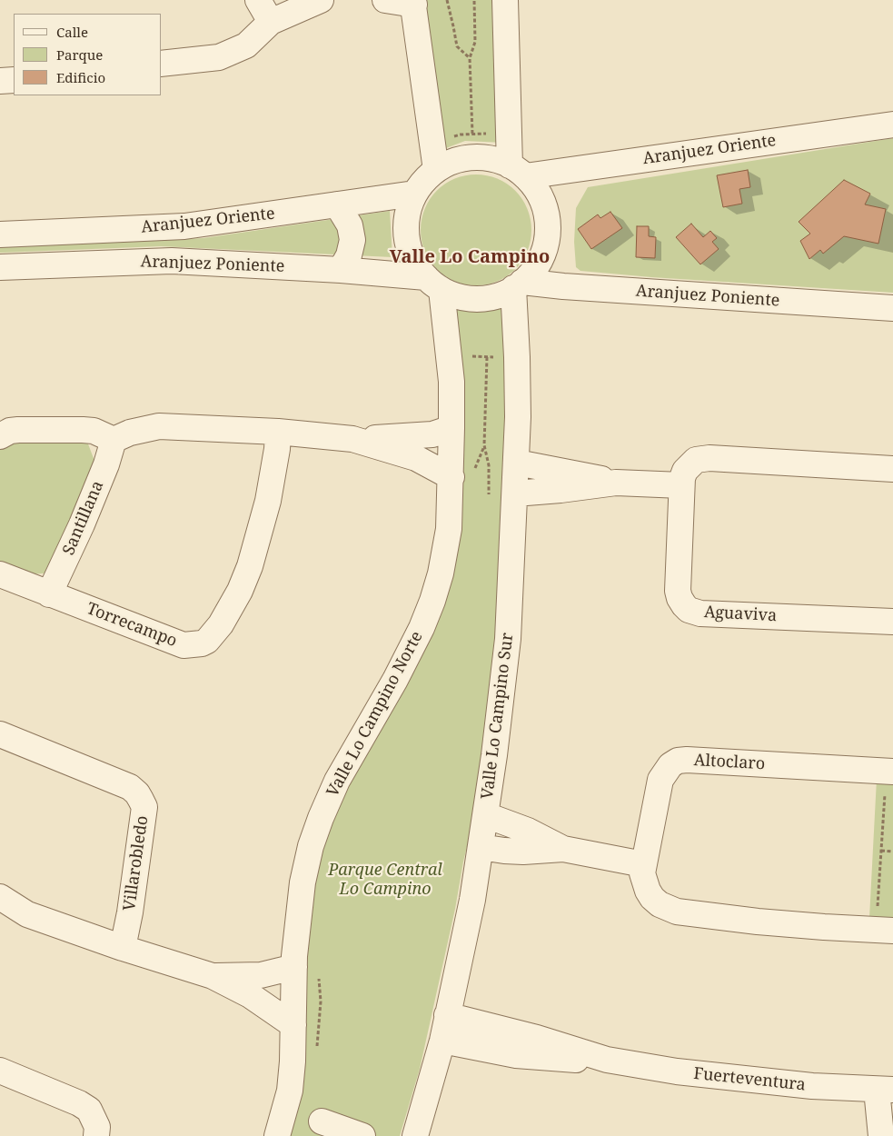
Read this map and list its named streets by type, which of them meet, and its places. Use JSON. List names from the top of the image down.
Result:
{
  "streets": {
    "street": [
      "Aranjuez Oriente",
      "Aranjuez Poniente",
      "Santillana",
      "Aguaviva",
      "Torrecampo",
      "Valle Lo Campino Norte",
      "Valle Lo Campino Sur",
      "Altoclaro",
      "Villarobledo",
      "Fuerteventura"
    ]
  },
  "crossings": [
    ["Aranjuez Oriente", "Aranjuez Poniente"],
    ["Aranjuez Oriente", "Valle Lo Campino Norte"],
    ["Aranjuez Oriente", "Valle Lo Campino Sur"],
    ["Aranjuez Poniente", "Valle Lo Campino Norte"],
    ["Aranjuez Poniente", "Valle Lo Campino Sur"],
    ["Santillana", "Torrecampo"],
    ["Valle Lo Campino Norte", "Valle Lo Campino Sur"],
    ["Valle Lo Campino Sur", "Fuerteventura"]
  ],
  "districts": ["Valle Lo Campino"],
  "parks": ["Parque Central Lo Campino"],
  "legend": ["Calle", "Parque", "Edificio"]
}
